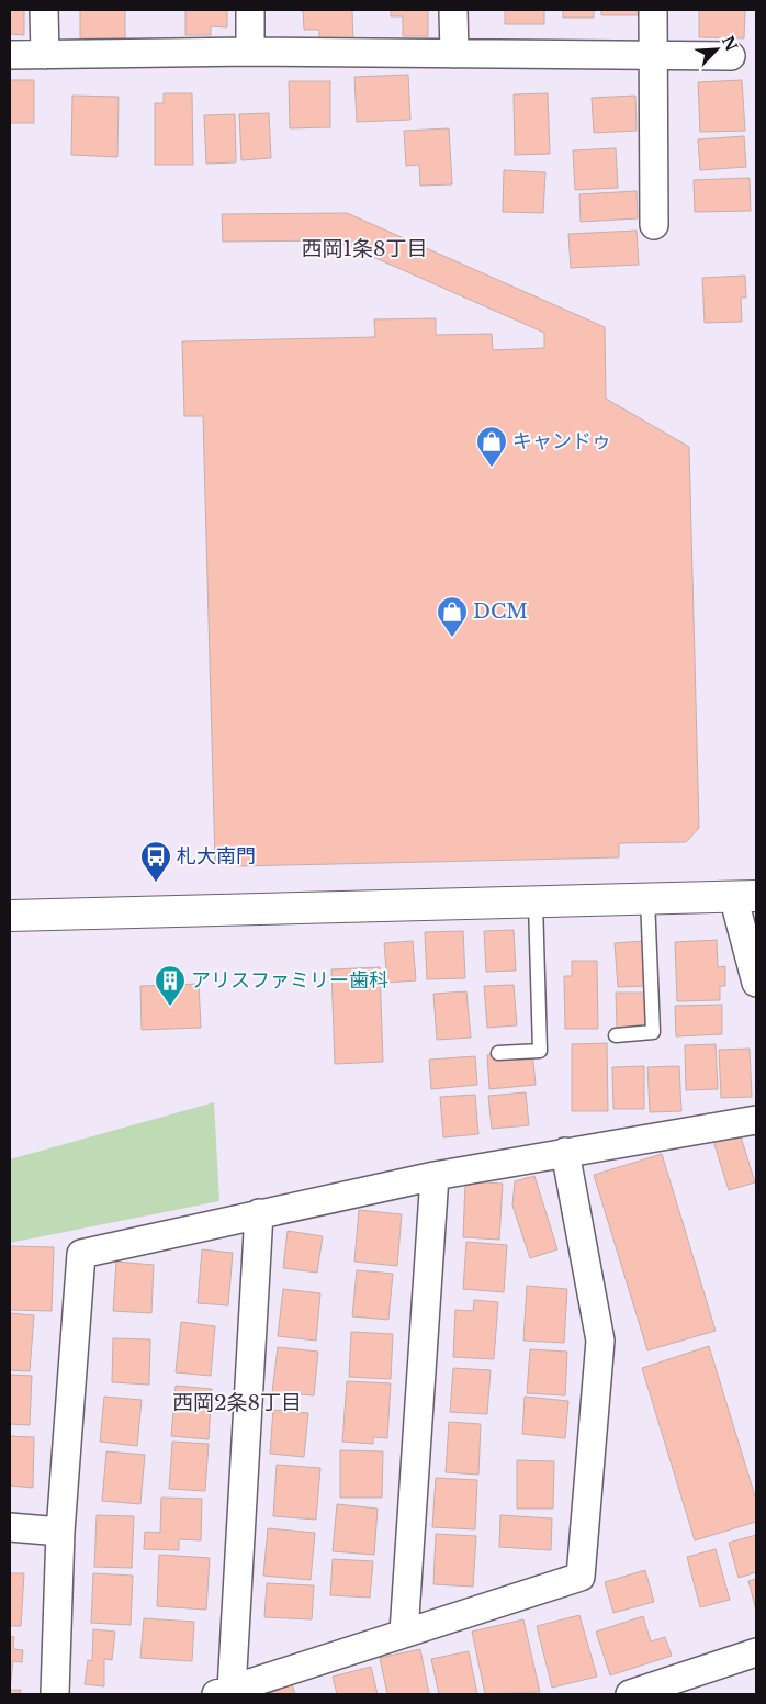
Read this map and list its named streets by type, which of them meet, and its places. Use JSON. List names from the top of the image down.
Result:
{
  "districts": ["西岡1条8丁目", "西岡2条8丁目"],
  "places": {
    "shop": ["キャンドゥ", "DCM"],
    "bus stop": ["札大南門"],
    "building": ["アリスファミリー歯科"]
  },
  "north": "top right"
}
